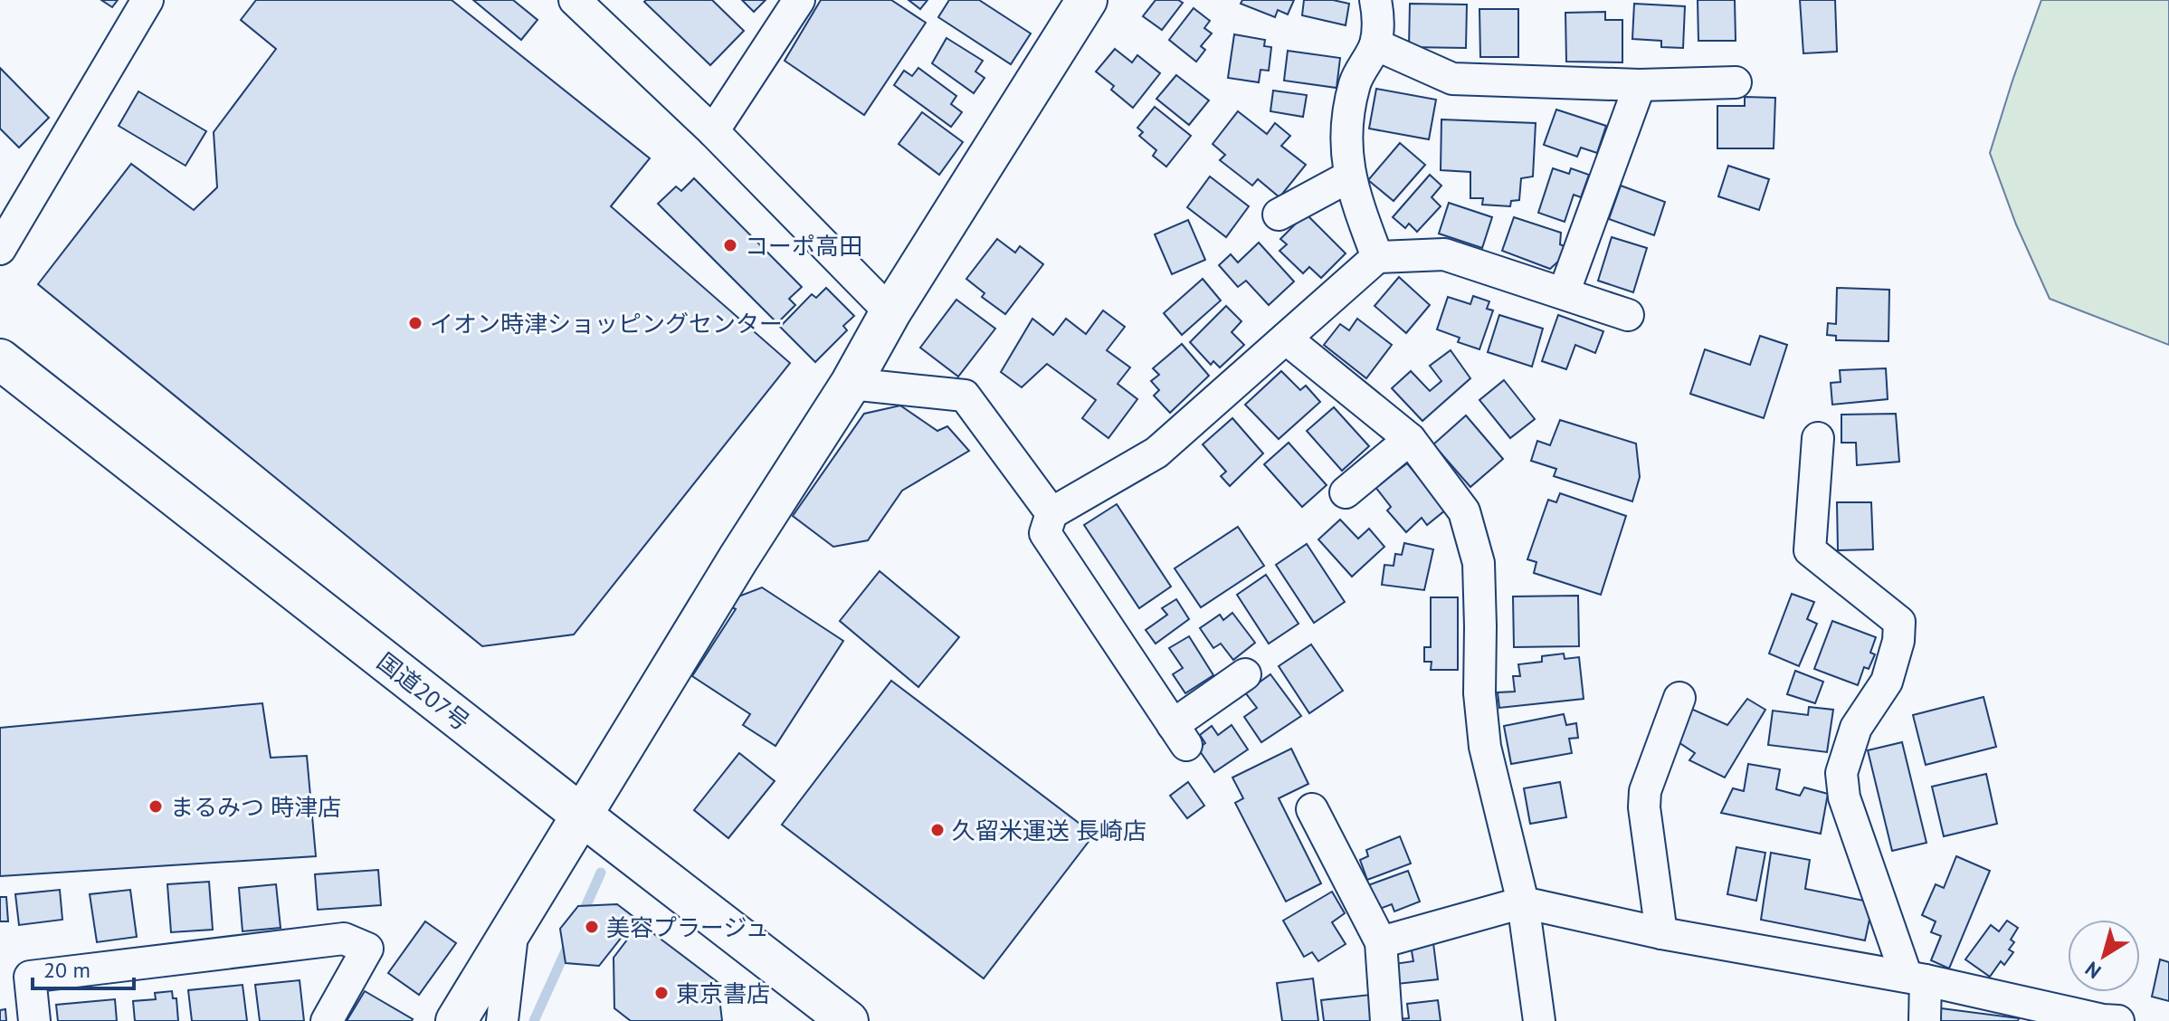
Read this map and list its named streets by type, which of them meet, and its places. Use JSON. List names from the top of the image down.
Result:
{
  "streets": {
    "main road": ["国道207号"]
  },
  "places": [
    "コーポ高田",
    "イオン時津ショッピングセンター",
    "まるみつ 時津店",
    "久留米運送 長崎店",
    "美容プラージュ",
    "東京書店"
  ],
  "scale_bar": "20 m",
  "north": "bottom left"
}
